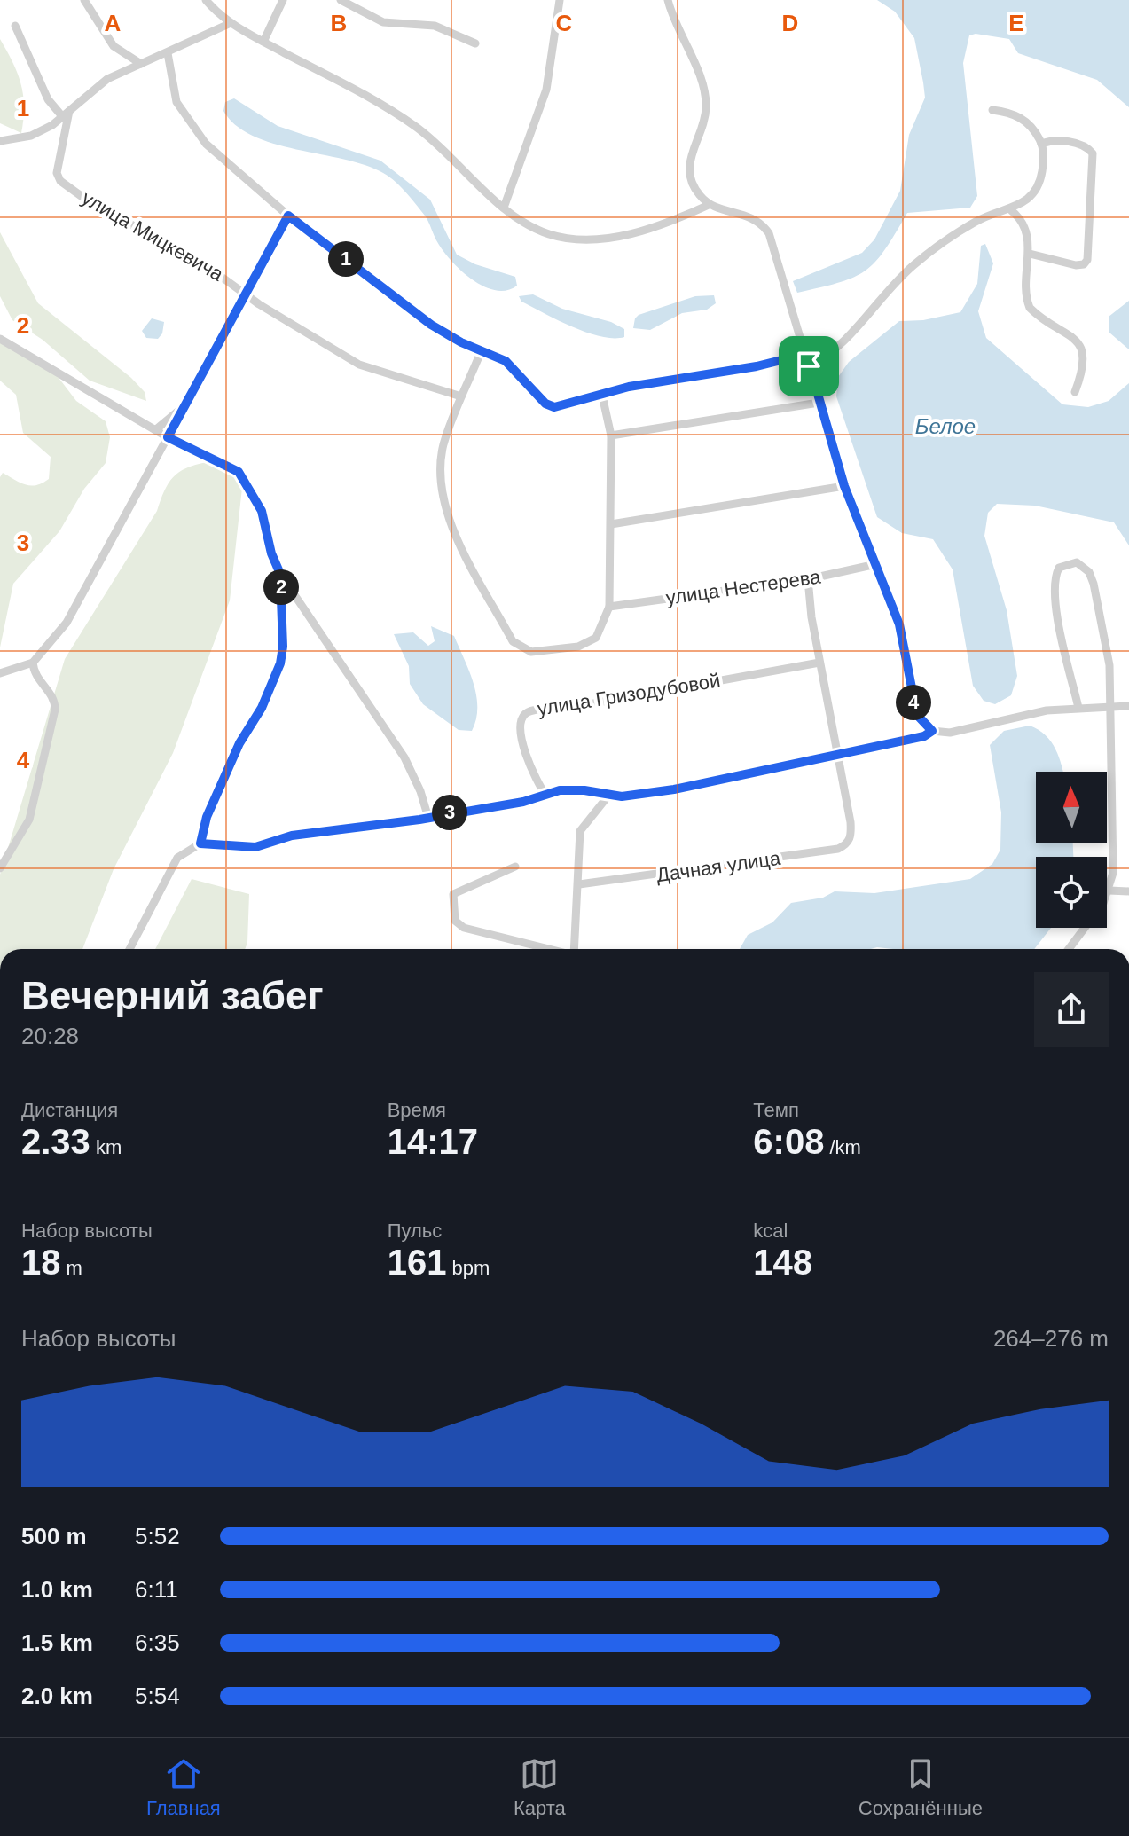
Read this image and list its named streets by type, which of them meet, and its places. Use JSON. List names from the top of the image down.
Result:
{
  "streets": {
    "street": [
      "улица Мицкевича",
      "улица Нестерева",
      "улица Гризодубовой",
      "Дачная улица"
    ]
  },
  "water": ["Белое"],
  "north": "top",
  "page": {
    "pins": [
      "1",
      "2",
      "4",
      "3"
    ],
    "heading": ["Вечерний забег", "20:28"],
    "stats": [
      ["Дистанция", "2.33 km"],
      ["Время", "14:17"],
      ["Темп", "6:08 /km"],
      ["Набор высоты", "18 m"],
      ["Пульс", "161 bpm"],
      ["kcal", "148"]
    ],
    "chart": ["Набор высоты", "264–276 m"],
    "list": [
      {
        "name": "500 m",
        "note": "5:52"
      },
      {
        "name": "1.0 km",
        "note": "6:11"
      },
      {
        "name": "1.5 km",
        "note": "6:35"
      },
      {
        "name": "2.0 km",
        "note": "5:54"
      }
    ],
    "tabs": ["Главная", "Карта", "Сохранённые"]
  },
  "grid": {
    "columns": [
      "A",
      "B",
      "C",
      "D",
      "E"
    ],
    "rows": [
      "1",
      "2",
      "3",
      "4"
    ]
  }
}
